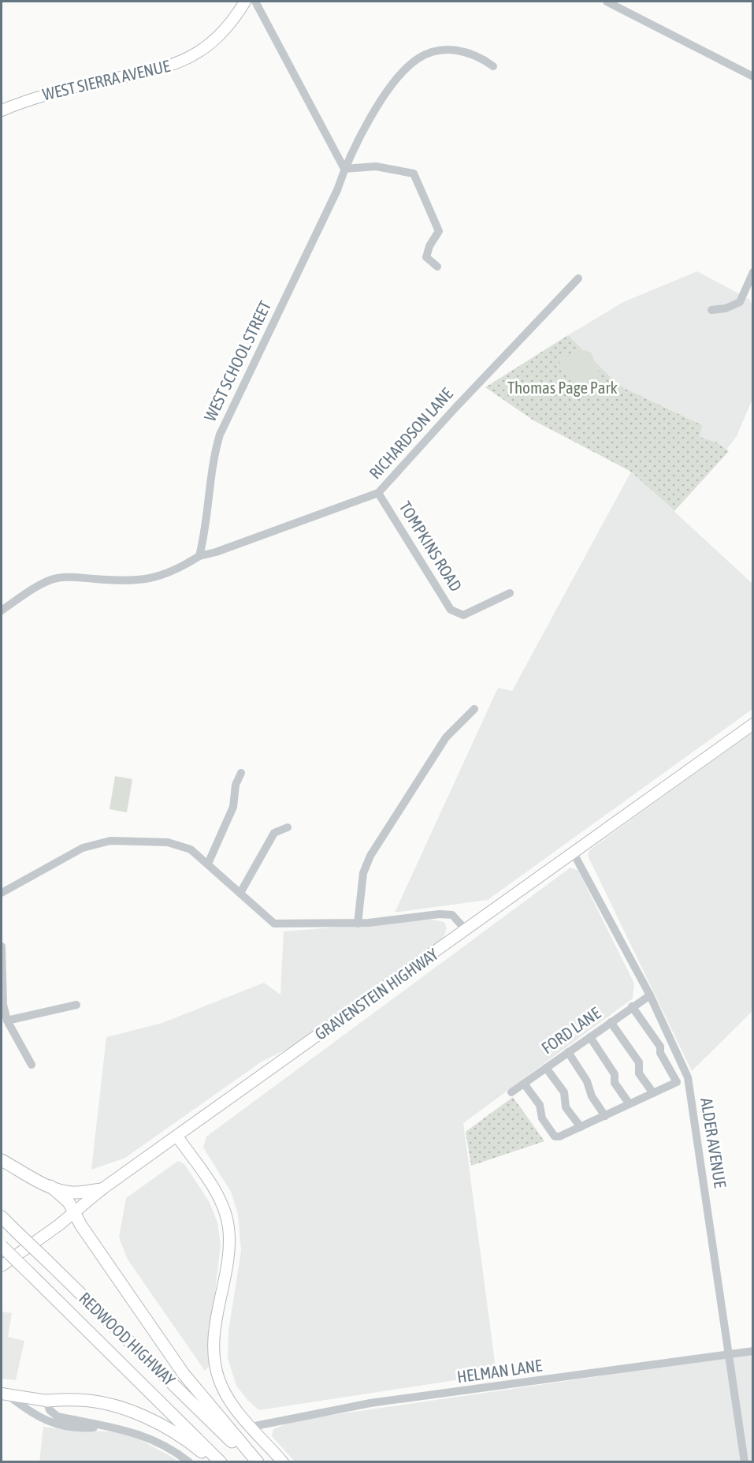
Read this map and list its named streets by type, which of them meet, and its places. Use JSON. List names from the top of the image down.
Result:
{
  "streets": {
    "highway": ["REDWOOD HIGHWAY"],
    "main road": ["WEST SIERRA AVENUE", "GRAVENSTEIN HIGHWAY"],
    "street": [
      "WEST SCHOOL STREET",
      "RICHARDSON LANE",
      "TOMPKINS ROAD",
      "FORD LANE",
      "ALDER AVENUE",
      "HELMAN LANE"
    ]
  },
  "crossings": [
    ["WEST SCHOOL STREET", "RICHARDSON LANE"],
    ["RICHARDSON LANE", "TOMPKINS ROAD"],
    ["GRAVENSTEIN HIGHWAY", "ALDER AVENUE"],
    ["FORD LANE", "ALDER AVENUE"],
    ["ALDER AVENUE", "HELMAN LANE"]
  ],
  "parks": ["Thomas Page Park"]
}
